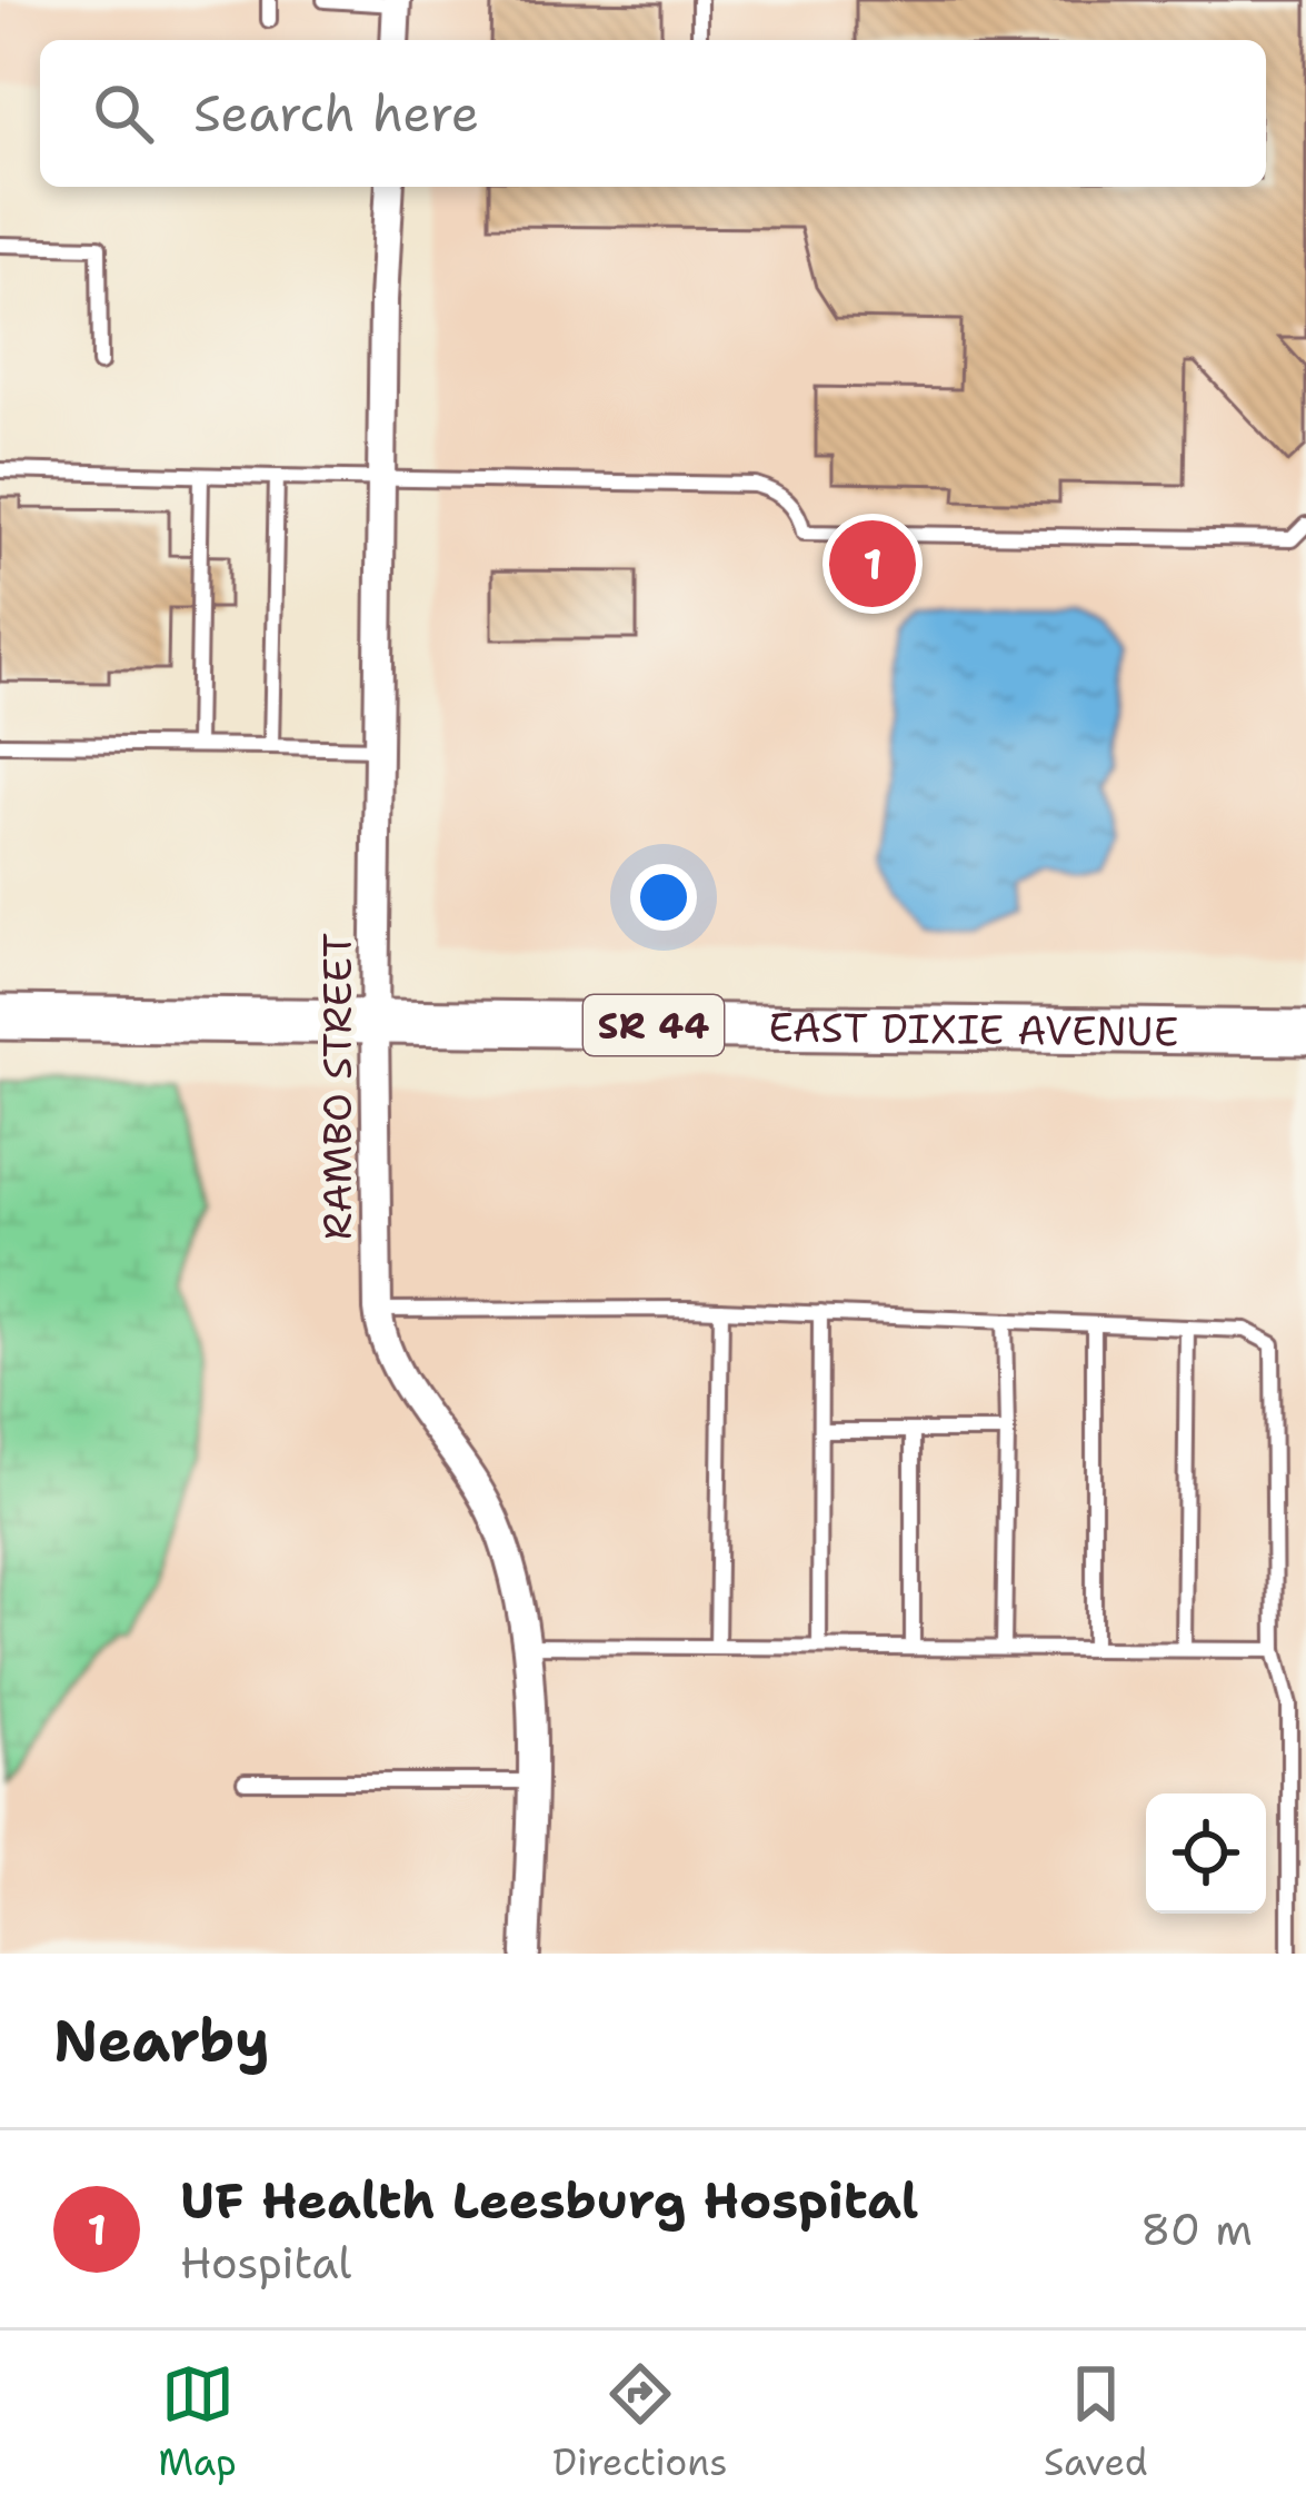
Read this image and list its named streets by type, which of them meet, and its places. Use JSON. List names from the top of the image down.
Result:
{
  "streets": {
    "main road": ["SR 44", "EAST DIXIE AVENUE"],
    "street": ["RAMBO STREET"]
  },
  "crossings": [
    ["EAST DIXIE AVENUE", "RAMBO STREET"]
  ],
  "page": {
    "search": "Search here",
    "pins": "1",
    "heading": "Nearby",
    "list": [
      {
        "mark": "1",
        "name": "UF Health Leesburg Hospital",
        "note": "Hospital",
        "value": "80 m"
      }
    ],
    "nav": ["Map", "Directions", "Saved"]
  }
}
